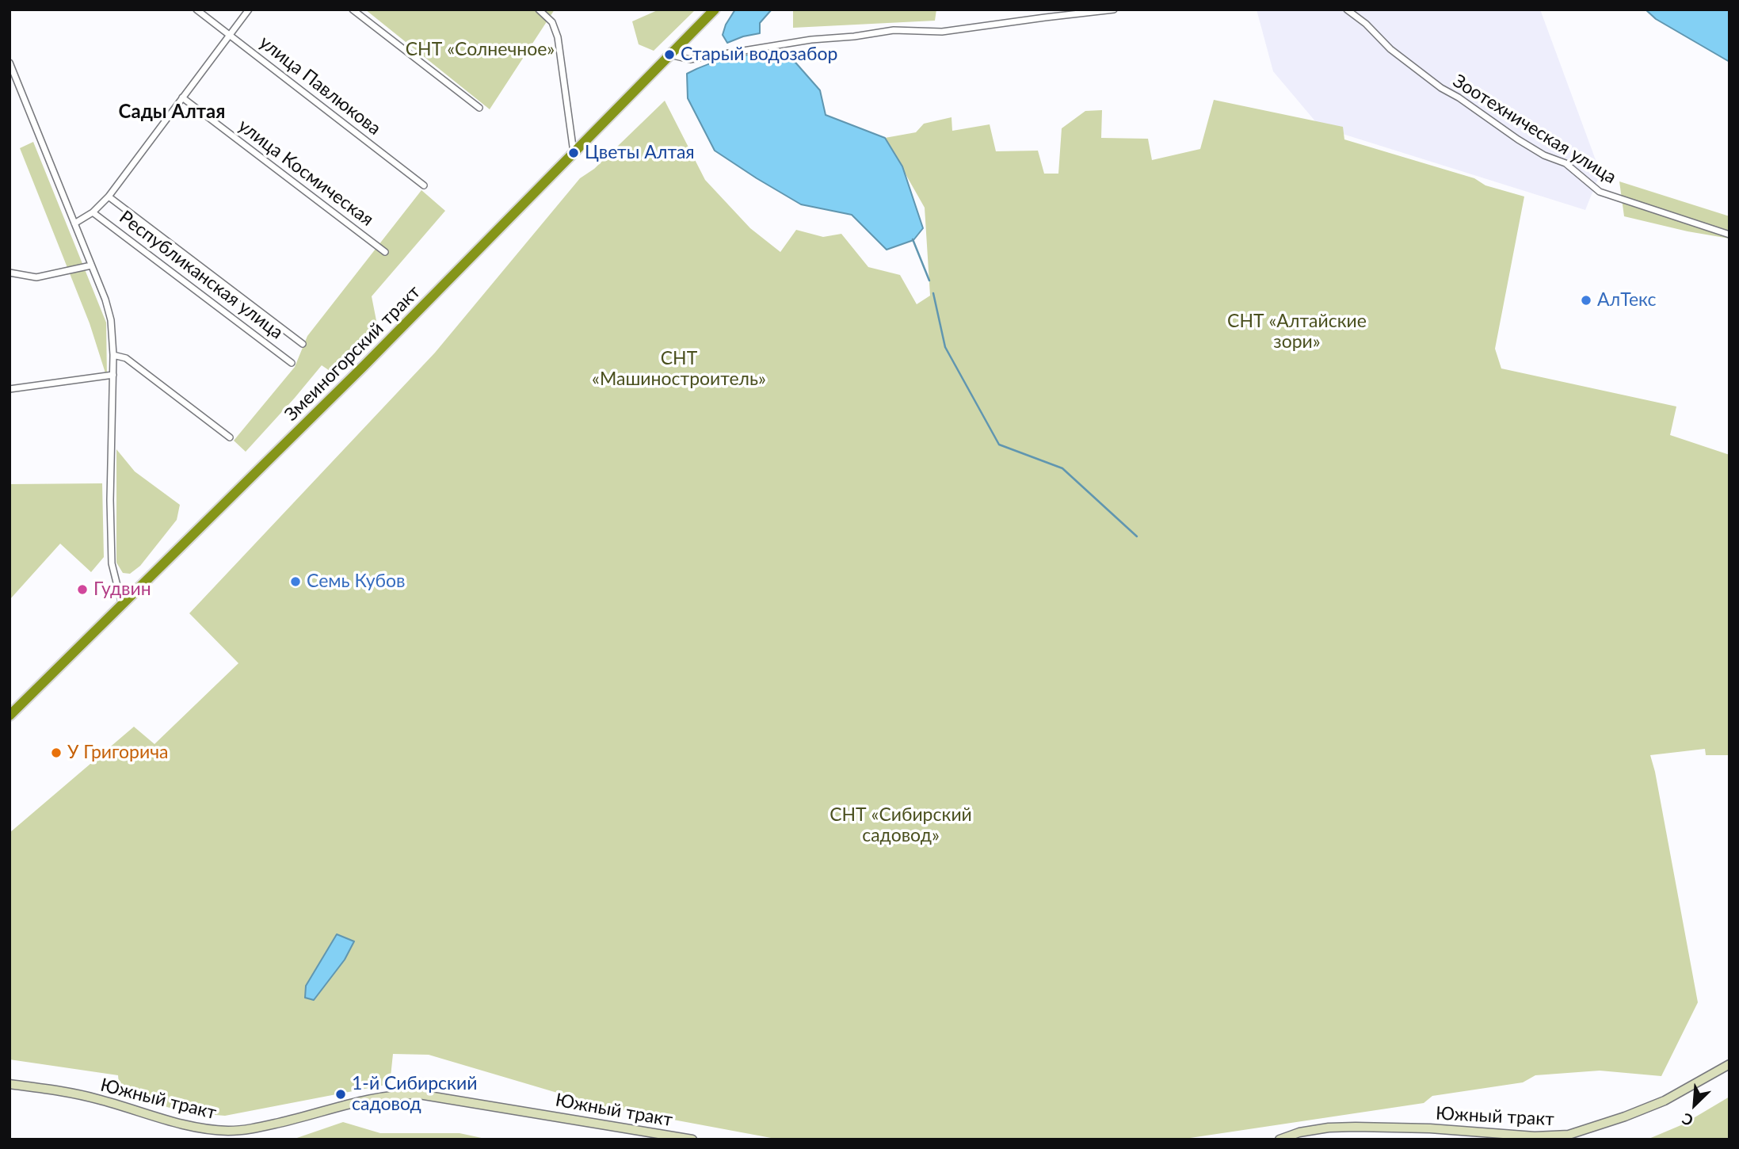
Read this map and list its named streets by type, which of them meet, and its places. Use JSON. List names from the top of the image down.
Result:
{
  "streets": {
    "highway": ["Змеиногорский тракт"],
    "main road": ["Южный тракт"],
    "street": [
      "улица Павлюкова",
      "Зоотехническая улица",
      "улица Космическая",
      "Республиканская улица"
    ]
  },
  "districts": ["Сады Алтая"],
  "parks": [
    "СНТ «Солнечное»",
    "СНТ «Алтайские зори»",
    "СНТ «Машиностроитель»",
    "СНТ «Сибирский садовод»"
  ],
  "places": [
    "Старый водозабор",
    "Цветы Алтая",
    "АлТекс",
    "Семь Кубов",
    "Гудвин",
    "У Григорича",
    "1-й Сибирский садовод"
  ],
  "north": "bottom left"
}
